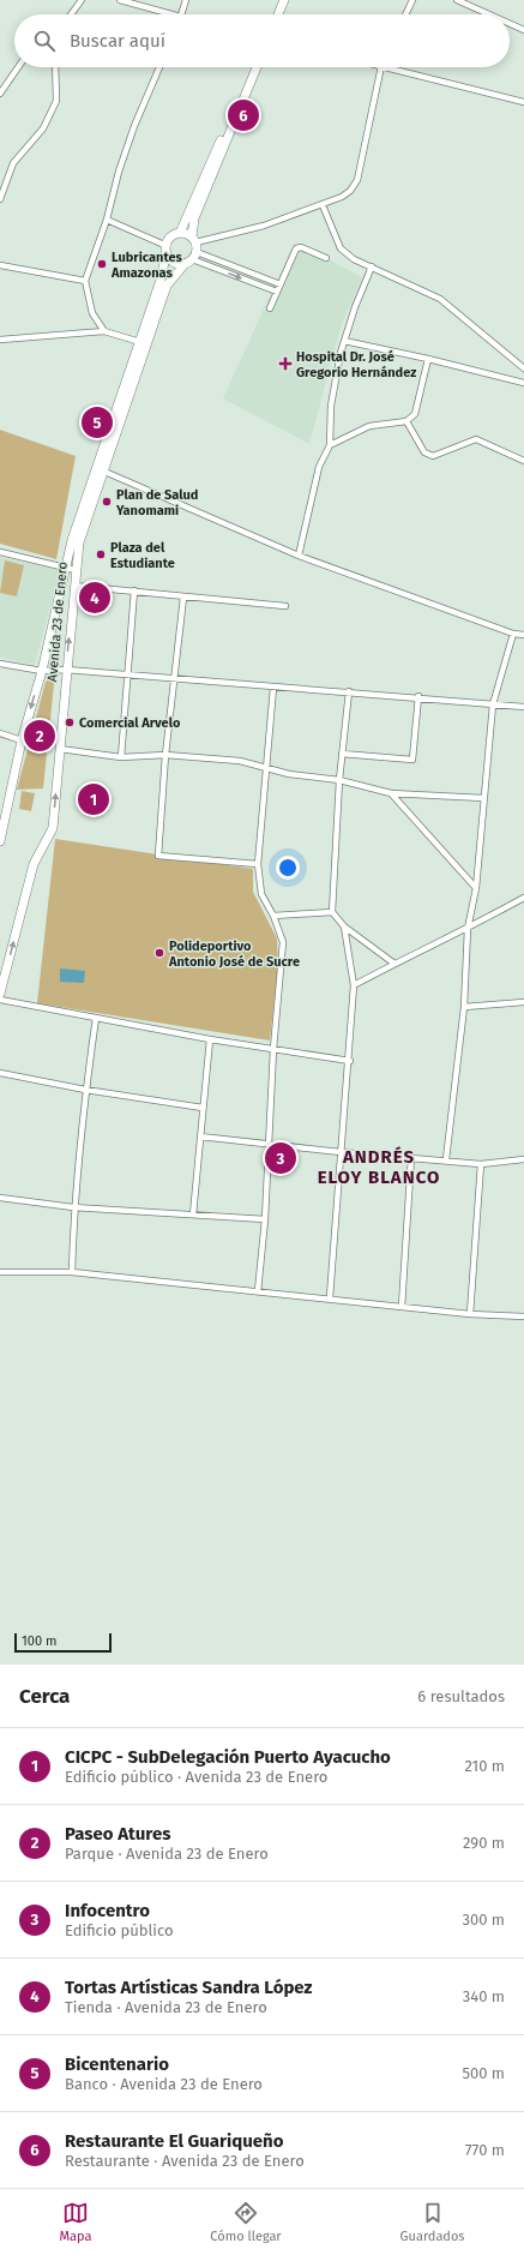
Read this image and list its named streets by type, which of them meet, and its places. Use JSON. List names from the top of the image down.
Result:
{
  "streets": {
    "main road": ["Avenida 23 de Enero"]
  },
  "districts": ["ANDRÉS ELOY BLANCO"],
  "places": {
    "other": [
      "Lubricantes Amazonas",
      "Plan de Salud Yanomami",
      "Plaza del Estudiante",
      "Comercial Arvelo",
      "Polideportivo Antonio José de Sucre"
    ],
    "health": ["Hospital Dr. José Gregorio Hernández"]
  },
  "scale_bar": "100 m",
  "page": {
    "search": "Buscar aquí",
    "pins": [
      "6",
      "5",
      "4",
      "2",
      "1",
      "3"
    ],
    "scale": "100 m",
    "heading": ["Cerca", "6 resultados"],
    "list": [
      {
        "mark": "1",
        "name": "CICPC - SubDelegación Puerto Ayacucho",
        "note": "Edificio público · Avenida 23 de Enero",
        "value": "210 m"
      },
      {
        "mark": "2",
        "name": "Paseo Atures",
        "note": "Parque · Avenida 23 de Enero",
        "value": "290 m"
      },
      {
        "mark": "3",
        "name": "Infocentro",
        "note": "Edificio público",
        "value": "300 m"
      },
      {
        "mark": "4",
        "name": "Tortas Artísticas Sandra López",
        "note": "Tienda · Avenida 23 de Enero",
        "value": "340 m"
      },
      {
        "mark": "5",
        "name": "Bicentenario",
        "note": "Banco · Avenida 23 de Enero",
        "value": "500 m"
      },
      {
        "mark": "6",
        "name": "Restaurante El Guariqueño",
        "note": "Restaurante · Avenida 23 de Enero",
        "value": "770 m"
      }
    ],
    "nav": ["Mapa", "Cómo llegar", "Guardados"]
  }
}
